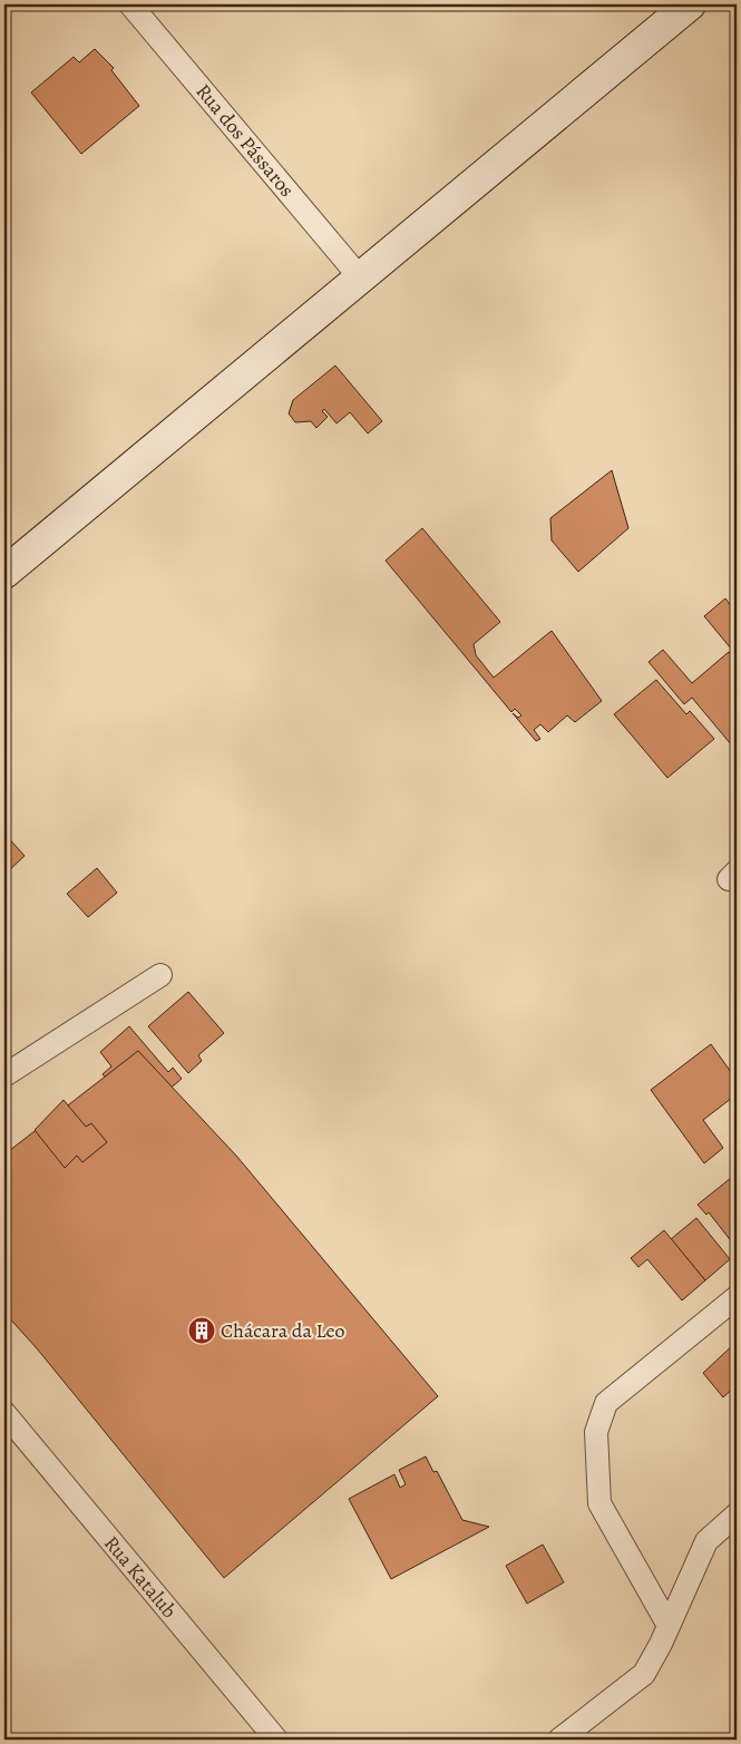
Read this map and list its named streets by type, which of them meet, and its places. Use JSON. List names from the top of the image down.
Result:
{
  "streets": {
    "street": ["Rua dos Pássaros", "Rua Katalub"]
  },
  "places": {
    "building": ["Chácara da Leo"]
  }
}
